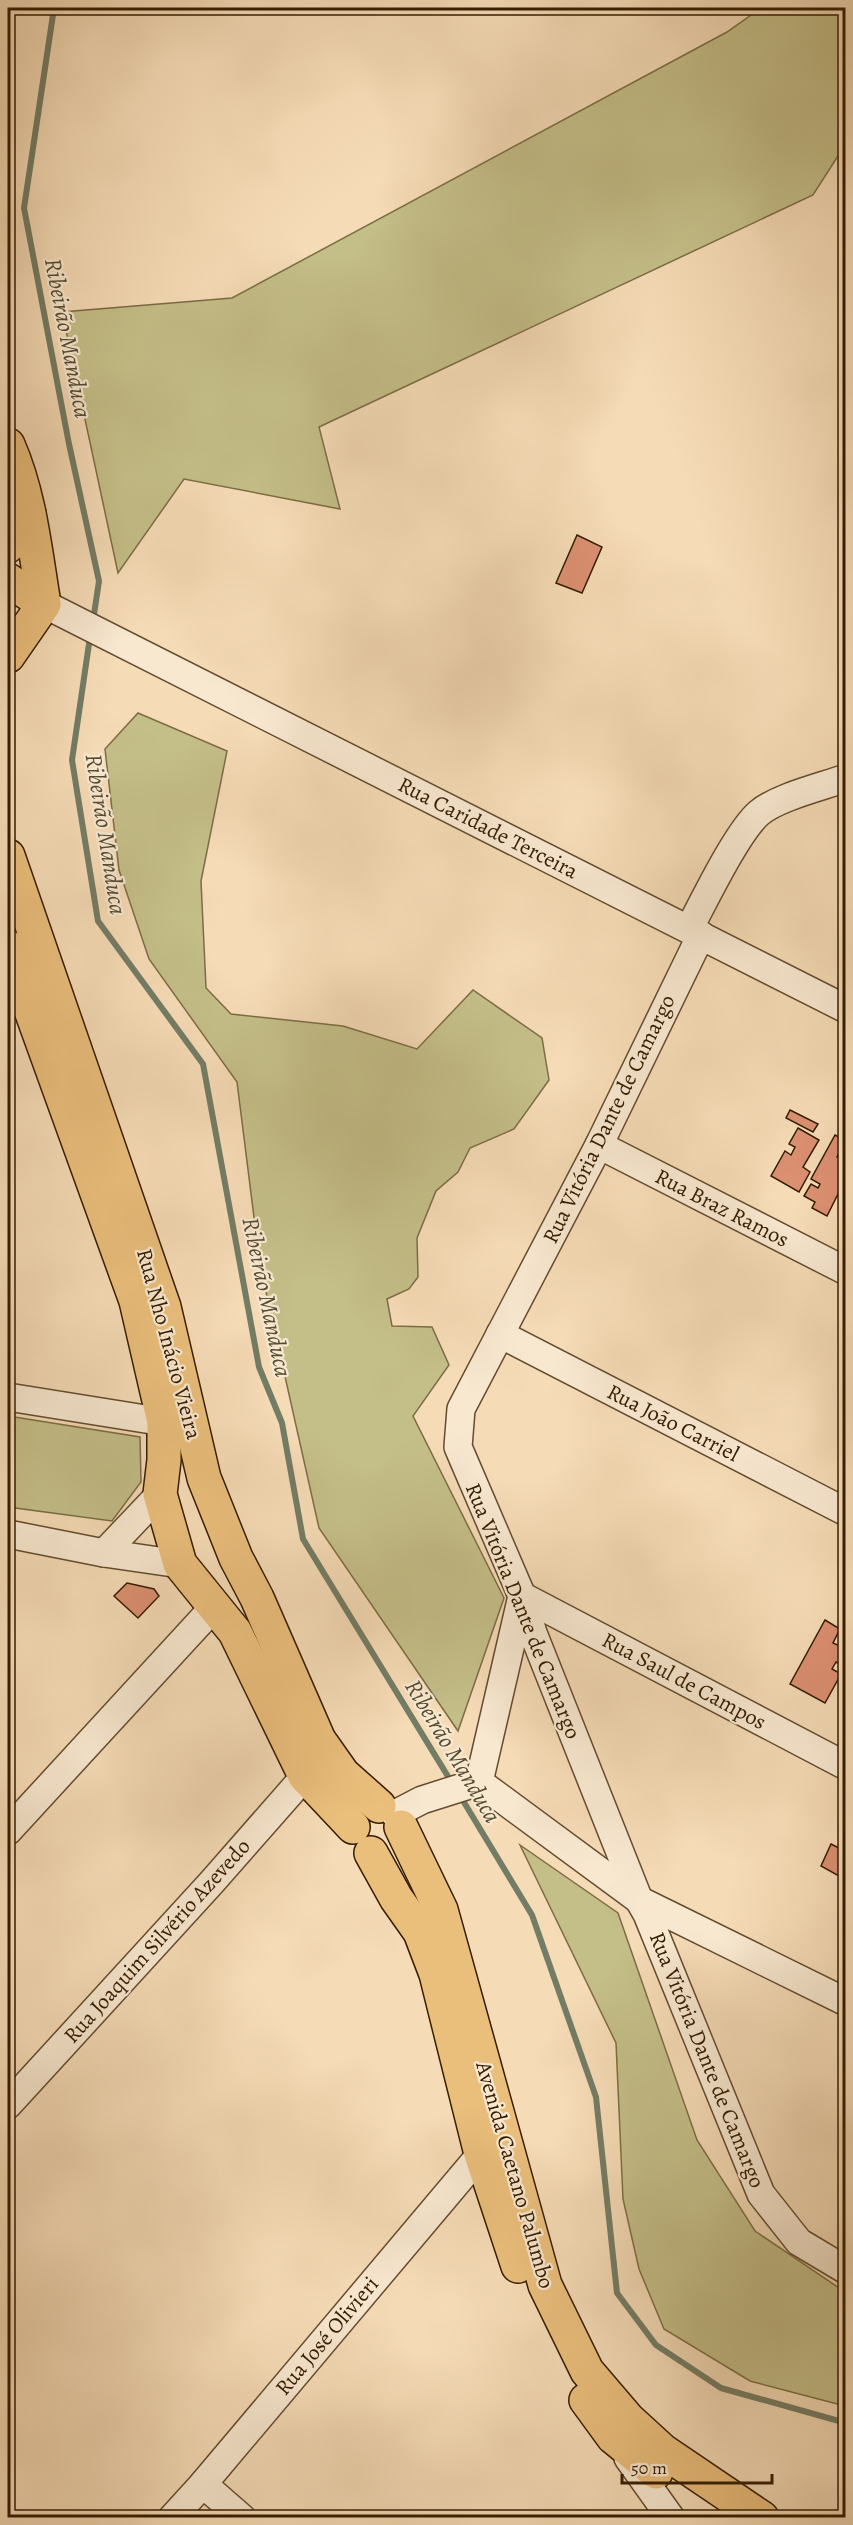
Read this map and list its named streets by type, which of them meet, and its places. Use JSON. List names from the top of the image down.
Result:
{
  "streets": {
    "main road": ["Rua Nho Inácio Vieira", "Avenida Caetano Palumbo"],
    "street": [
      "Rua Caridade Terceira",
      "Rua Vitória Dante de Camargo",
      "Rua Braz Ramos",
      "Rua João Carriel",
      "Rua Saul de Campos",
      "Rua Joaquim Silvério Azevedo",
      "Rua José Olivieri"
    ]
  },
  "crossings": [
    ["Rua Caridade Terceira", "Rua Vitória Dante de Camargo"],
    ["Rua Vitória Dante de Camargo", "Rua Braz Ramos"],
    ["Rua Vitória Dante de Camargo", "Rua João Carriel"],
    ["Rua Vitória Dante de Camargo", "Rua Saul de Campos"],
    ["Rua Nho Inácio Vieira", "Rua Joaquim Silvério Azevedo"],
    ["Rua Nho Inácio Vieira", "Avenida Caetano Palumbo"],
    ["Avenida Caetano Palumbo", "Rua José Olivieri"]
  ],
  "water": ["Ribeirão Manduca"],
  "scale_bar": "50 m"
}
